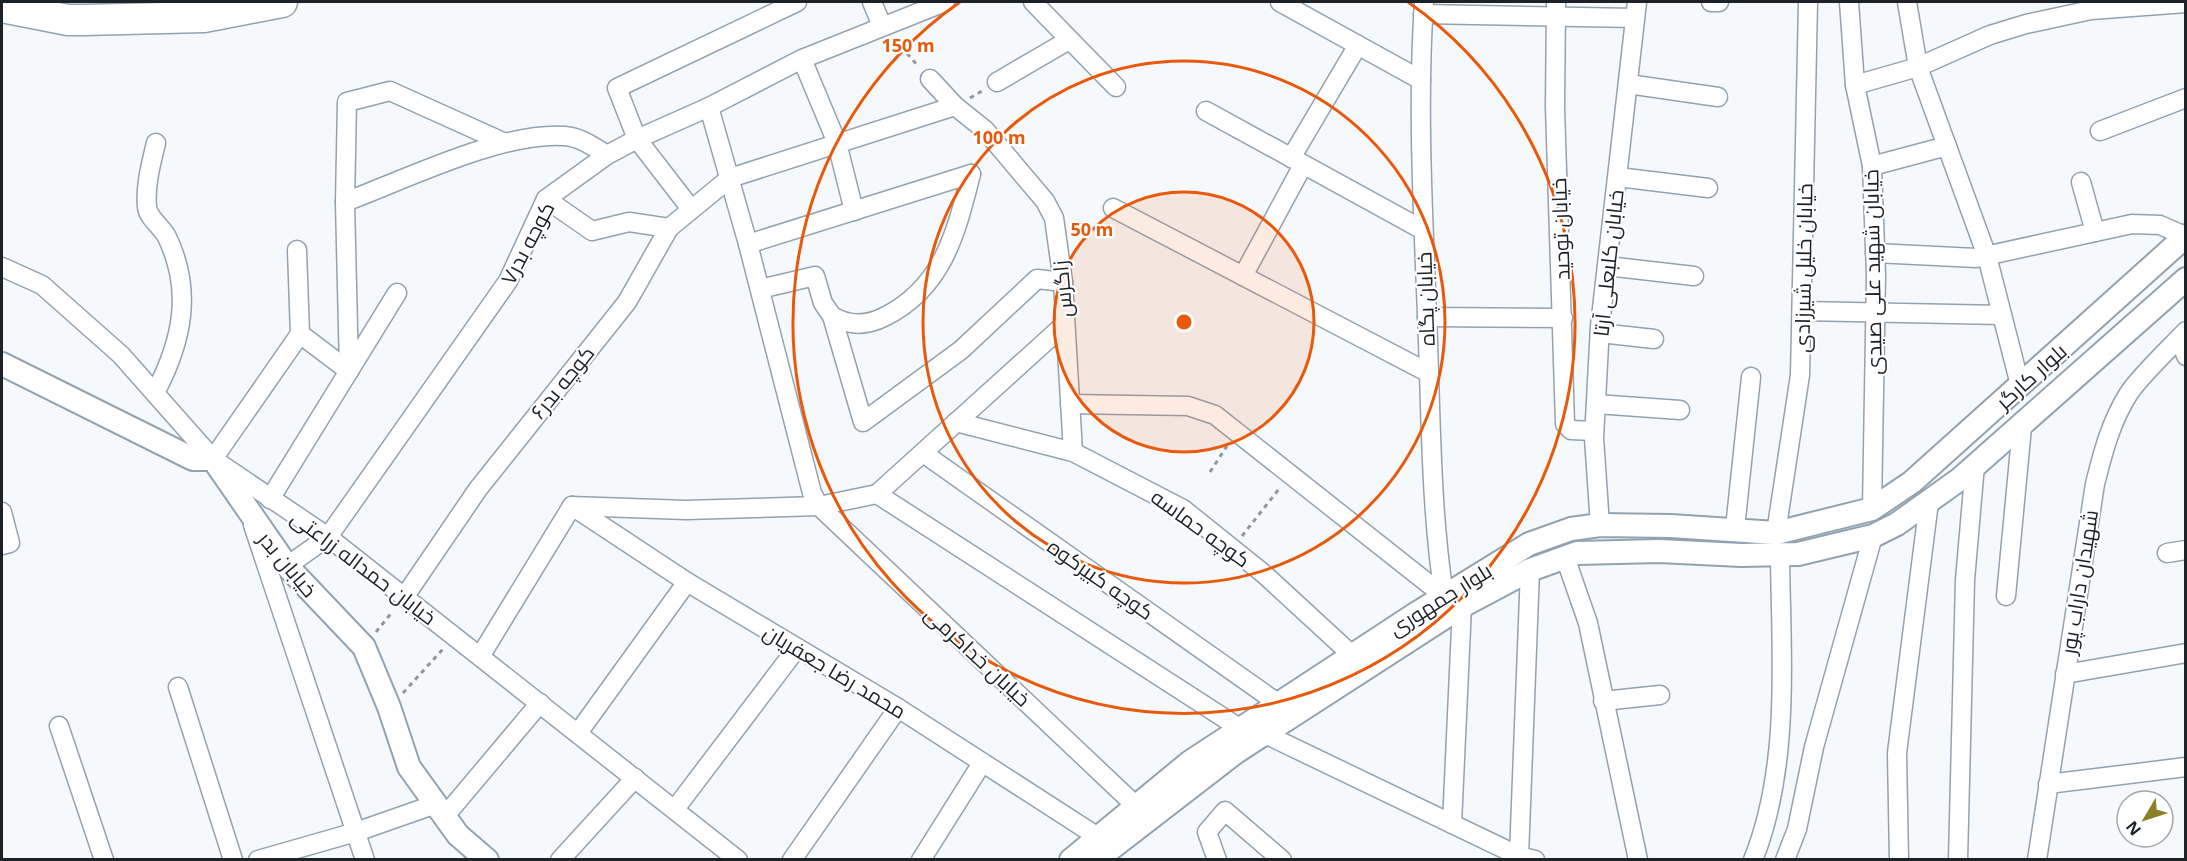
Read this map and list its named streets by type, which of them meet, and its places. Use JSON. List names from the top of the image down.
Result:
{
  "streets": {
    "street": [
      "خیابان توحید",
      "کوچه بدر۷",
      "خیابان کلبعلی آرتا",
      "خیابان خلیل شیرزادی",
      "خیابان شهید علی صیدی",
      "زاگرس",
      "خیابان پگاه",
      "بلوار کارگر",
      "کوچه بدر۶",
      "کوچه حماسه",
      "خیابان بدر",
      "خیابان حمداله زراعتی",
      "کوچه کبیرکوه",
      "شهیدان داراب پور",
      "بلوار جمهوری",
      "خیابان خداکرمی",
      "محمد رضا جعفریان"
    ]
  },
  "crossings": [
    ["خیابان توحید", "خیابان کلبعلی آرتا"],
    ["کوچه بدر۷", "خیابان بدر"],
    ["کوچه بدر۷", "خیابان حمداله زراعتی"],
    ["خیابان کلبعلی آرتا", "بلوار جمهوری"],
    ["خیابان خلیل شیرزادی", "بلوار جمهوری"],
    ["خیابان شهید علی صیدی", "بلوار کارگر"],
    ["خیابان شهید علی صیدی", "بلوار جمهوری"],
    ["زاگرس", "کوچه حماسه"],
    ["خیابان پگاه", "بلوار جمهوری"],
    ["بلوار کارگر", "بلوار جمهوری"],
    ["کوچه بدر۶", "خیابان حمداله زراعتی"],
    ["کوچه حماسه", "بلوار جمهوری"],
    ["خیابان بدر", "خیابان حمداله زراعتی"],
    ["کوچه کبیرکوه", "بلوار جمهوری"],
    ["بلوار جمهوری", "خیابان خداکرمی"],
    ["بلوار جمهوری", "محمد رضا جعفریان"]
  ],
  "north": "bottom left",
  "rings": ["150 m", "100 m", "50 m"]
}
